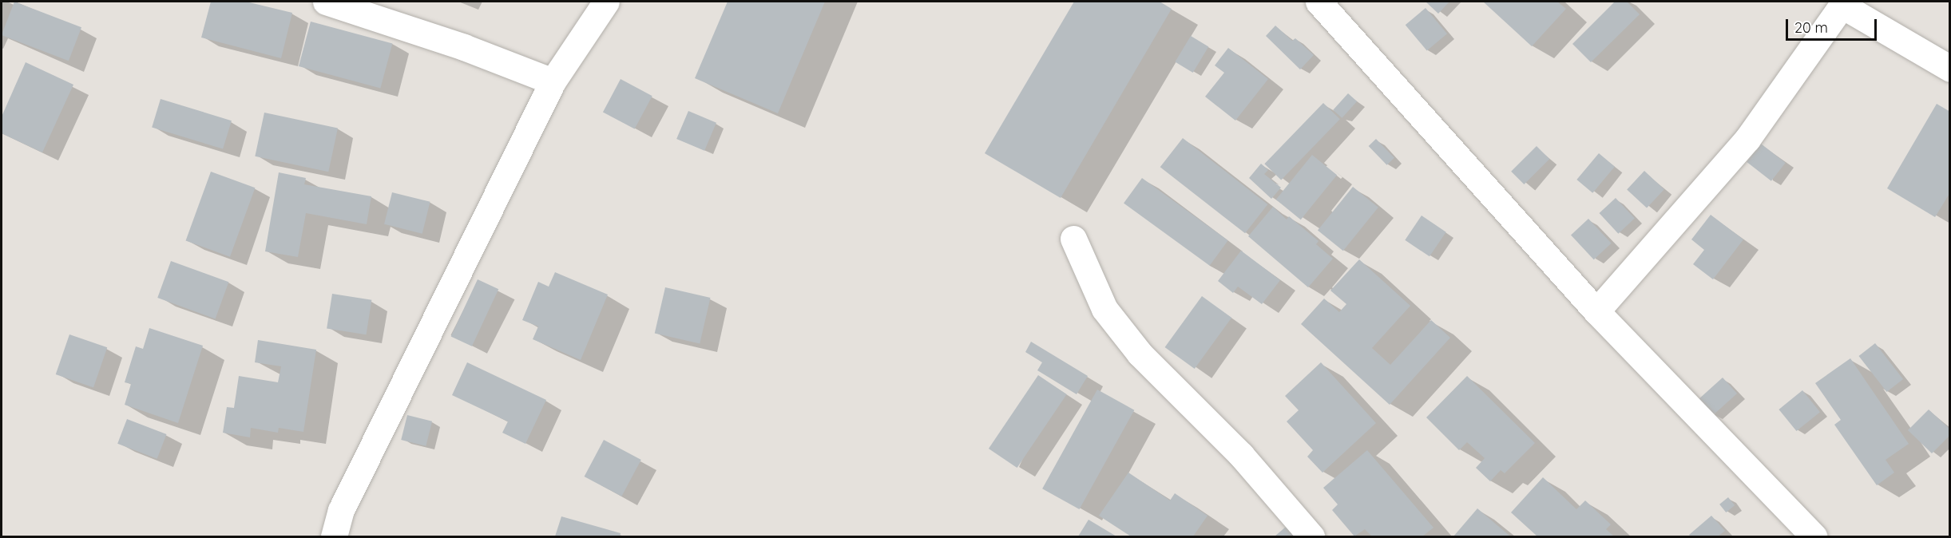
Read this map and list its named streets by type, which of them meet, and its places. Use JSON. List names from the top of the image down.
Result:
{
  "scale_bar": "20 m"
}
